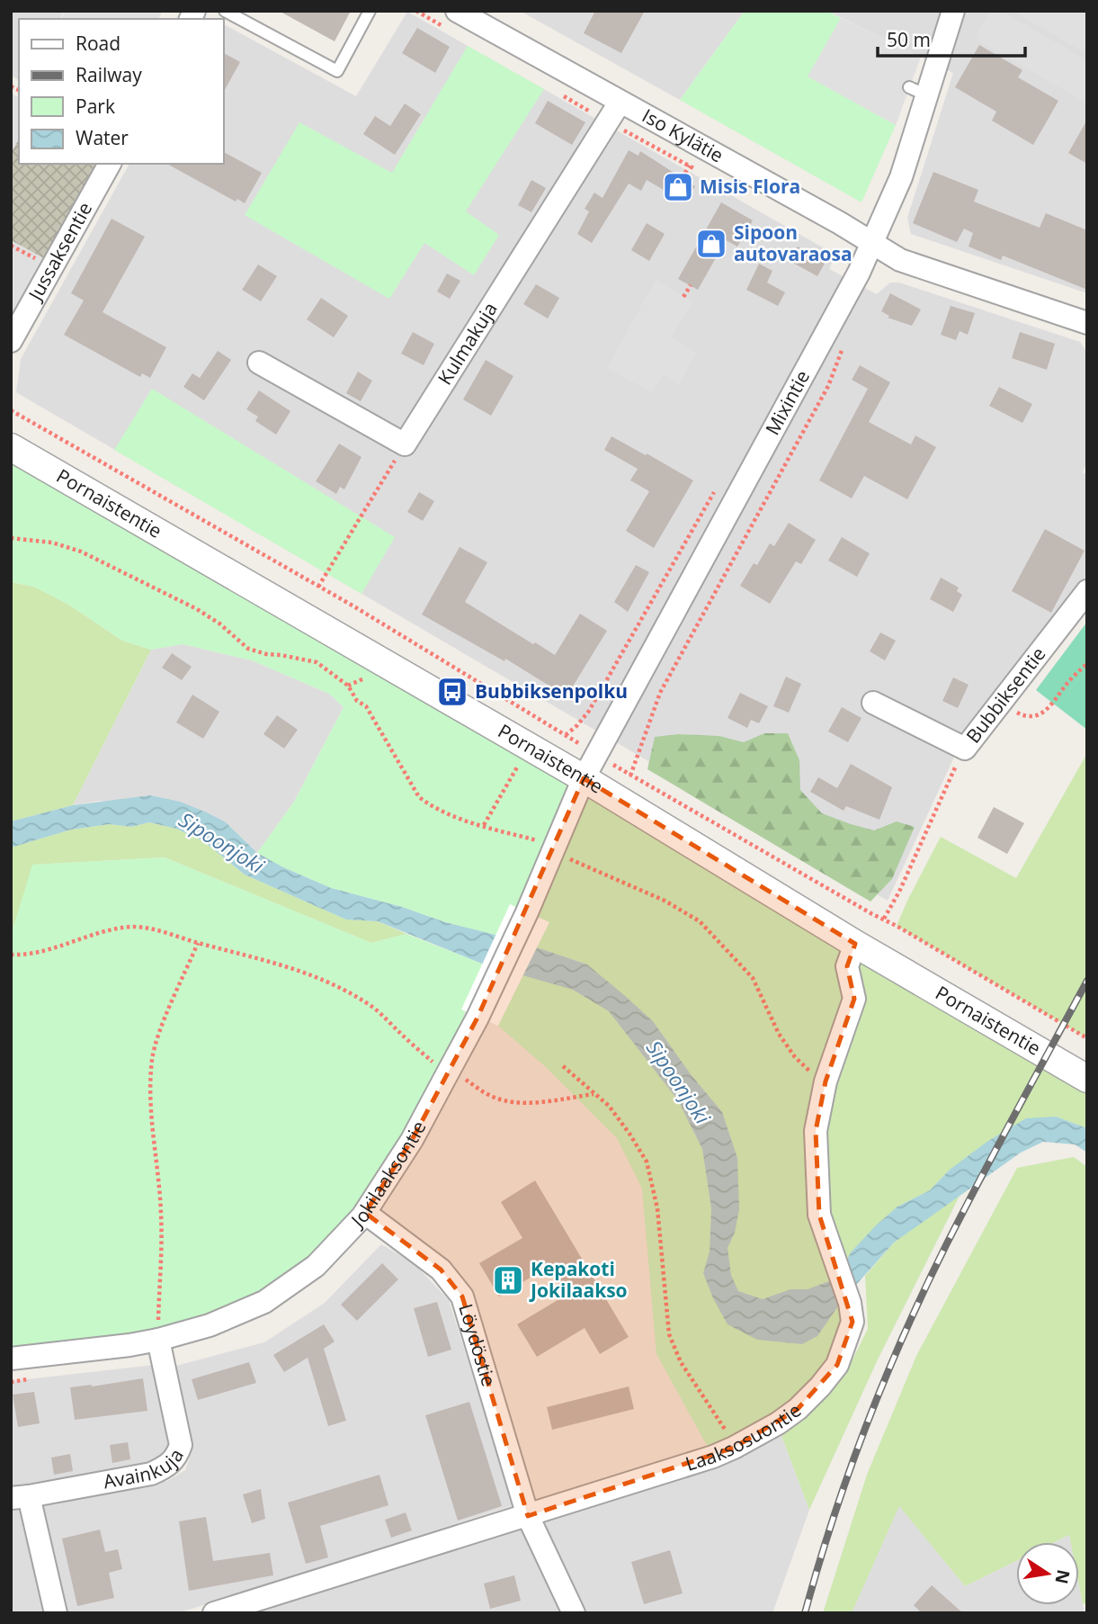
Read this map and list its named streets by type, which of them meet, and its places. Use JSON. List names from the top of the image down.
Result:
{
  "streets": {
    "street": [
      "Iso Kylätie",
      "Jussaksentie",
      "Kulmakuja",
      "Mixintie",
      "Pornaistentie",
      "Bubbiksentie",
      "Jokilaaksontie",
      "Löydöstie",
      "Laaksosuontie",
      "Avainkuja"
    ]
  },
  "crossings": [
    ["Iso Kylätie", "Kulmakuja"],
    ["Iso Kylätie", "Mixintie"],
    ["Mixintie", "Pornaistentie"],
    ["Mixintie", "Jokilaaksontie"],
    ["Pornaistentie", "Jokilaaksontie"],
    ["Pornaistentie", "Laaksosuontie"],
    ["Jokilaaksontie", "Löydöstie"],
    ["Jokilaaksontie", "Avainkuja"],
    ["Löydöstie", "Laaksosuontie"]
  ],
  "water": ["Sipoonjoki"],
  "places": {
    "shop": ["Misis Flora", "Sipoon autovaraosa"],
    "bus stop": ["Bubbiksenpolku"],
    "building": ["Kepakoti Jokilaakso"]
  },
  "legend": [
    "Road",
    "Railway",
    "Park",
    "Water"
  ],
  "scale_bar": "50 m",
  "north": "right"
}
